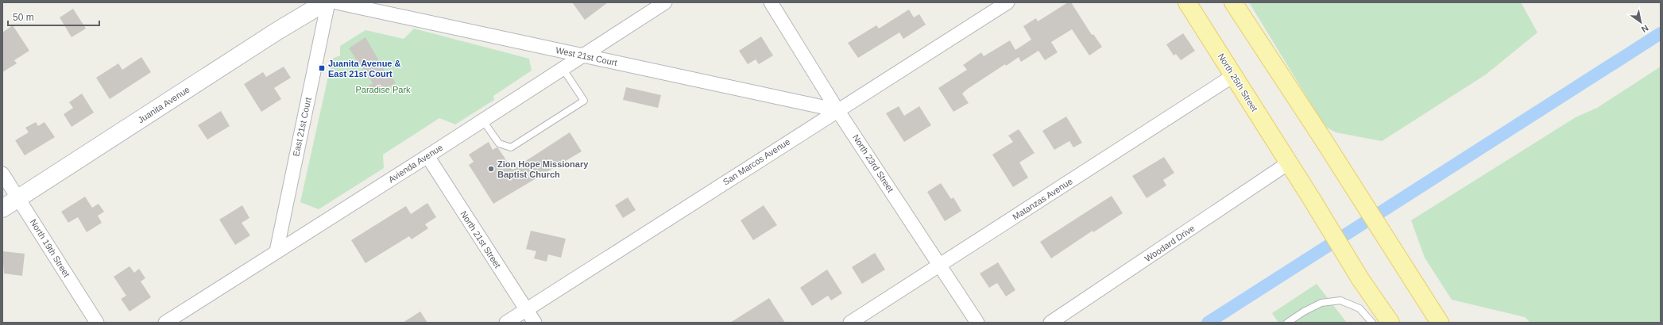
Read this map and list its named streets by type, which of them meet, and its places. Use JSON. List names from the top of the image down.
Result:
{
  "streets": {
    "main road": ["North 25th Street"],
    "street": [
      "West 21st Court",
      "Juanita Avenue",
      "East 21st Court",
      "San Marcos Avenue",
      "Avienda Avenue",
      "North 23rd Street",
      "Matanzas Avenue",
      "North 21st Street",
      "Woodard Drive",
      "North 19th Street"
    ]
  },
  "crossings": [
    ["West 21st Court", "San Marcos Avenue"],
    ["West 21st Court", "Avienda Avenue"],
    ["West 21st Court", "North 23rd Street"],
    ["North 25th Street", "Matanzas Avenue"],
    ["North 25th Street", "Woodard Drive"],
    ["Juanita Avenue", "North 19th Street"],
    ["East 21st Court", "Avienda Avenue"],
    ["San Marcos Avenue", "North 23rd Street"],
    ["San Marcos Avenue", "North 21st Street"],
    ["Avienda Avenue", "North 21st Street"],
    ["North 23rd Street", "Matanzas Avenue"]
  ],
  "parks": ["Paradise Park"],
  "places": {
    "transit": ["Juanita Avenue & East 21st Court"],
    "other": ["Zion Hope Missionary Baptist Church"]
  },
  "scale_bar": "50 m",
  "north": "bottom right"
}
